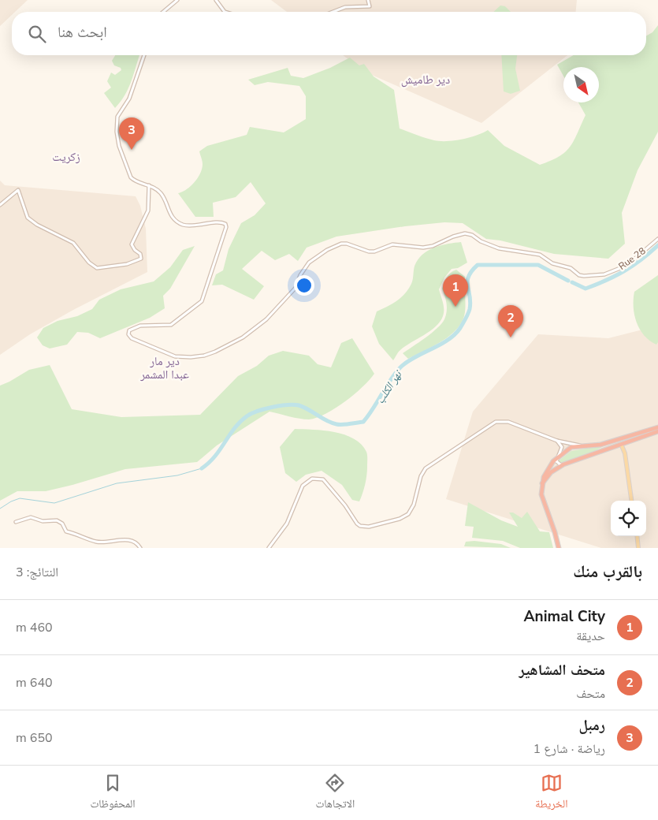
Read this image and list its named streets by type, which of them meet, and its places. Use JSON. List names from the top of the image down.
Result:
{
  "streets": {
    "street": ["Rue 28"]
  },
  "districts": ["دير طاميش", "زكريت", "دير مار عبدا المشمر"],
  "water": ["نهر الكلب"],
  "north": "bottom right",
  "page": {
    "search": "ابحث هنا",
    "pins": ["3", "1", "2"],
    "heading": ["بالقرب منك", "النتائج: 3"],
    "list": [
      {
        "mark": "1",
        "name": "Animal City",
        "note": "حديقة",
        "value": "460 m"
      },
      {
        "mark": "2",
        "name": "متحف المشاهير",
        "note": "متحف",
        "value": "640 m"
      },
      {
        "mark": "3",
        "name": "رمبل",
        "note": "رياضة · شارع 1",
        "value": "650 m"
      }
    ],
    "nav": ["الخريطة", "الاتجاهات", "المحفوظات"]
  }
}
